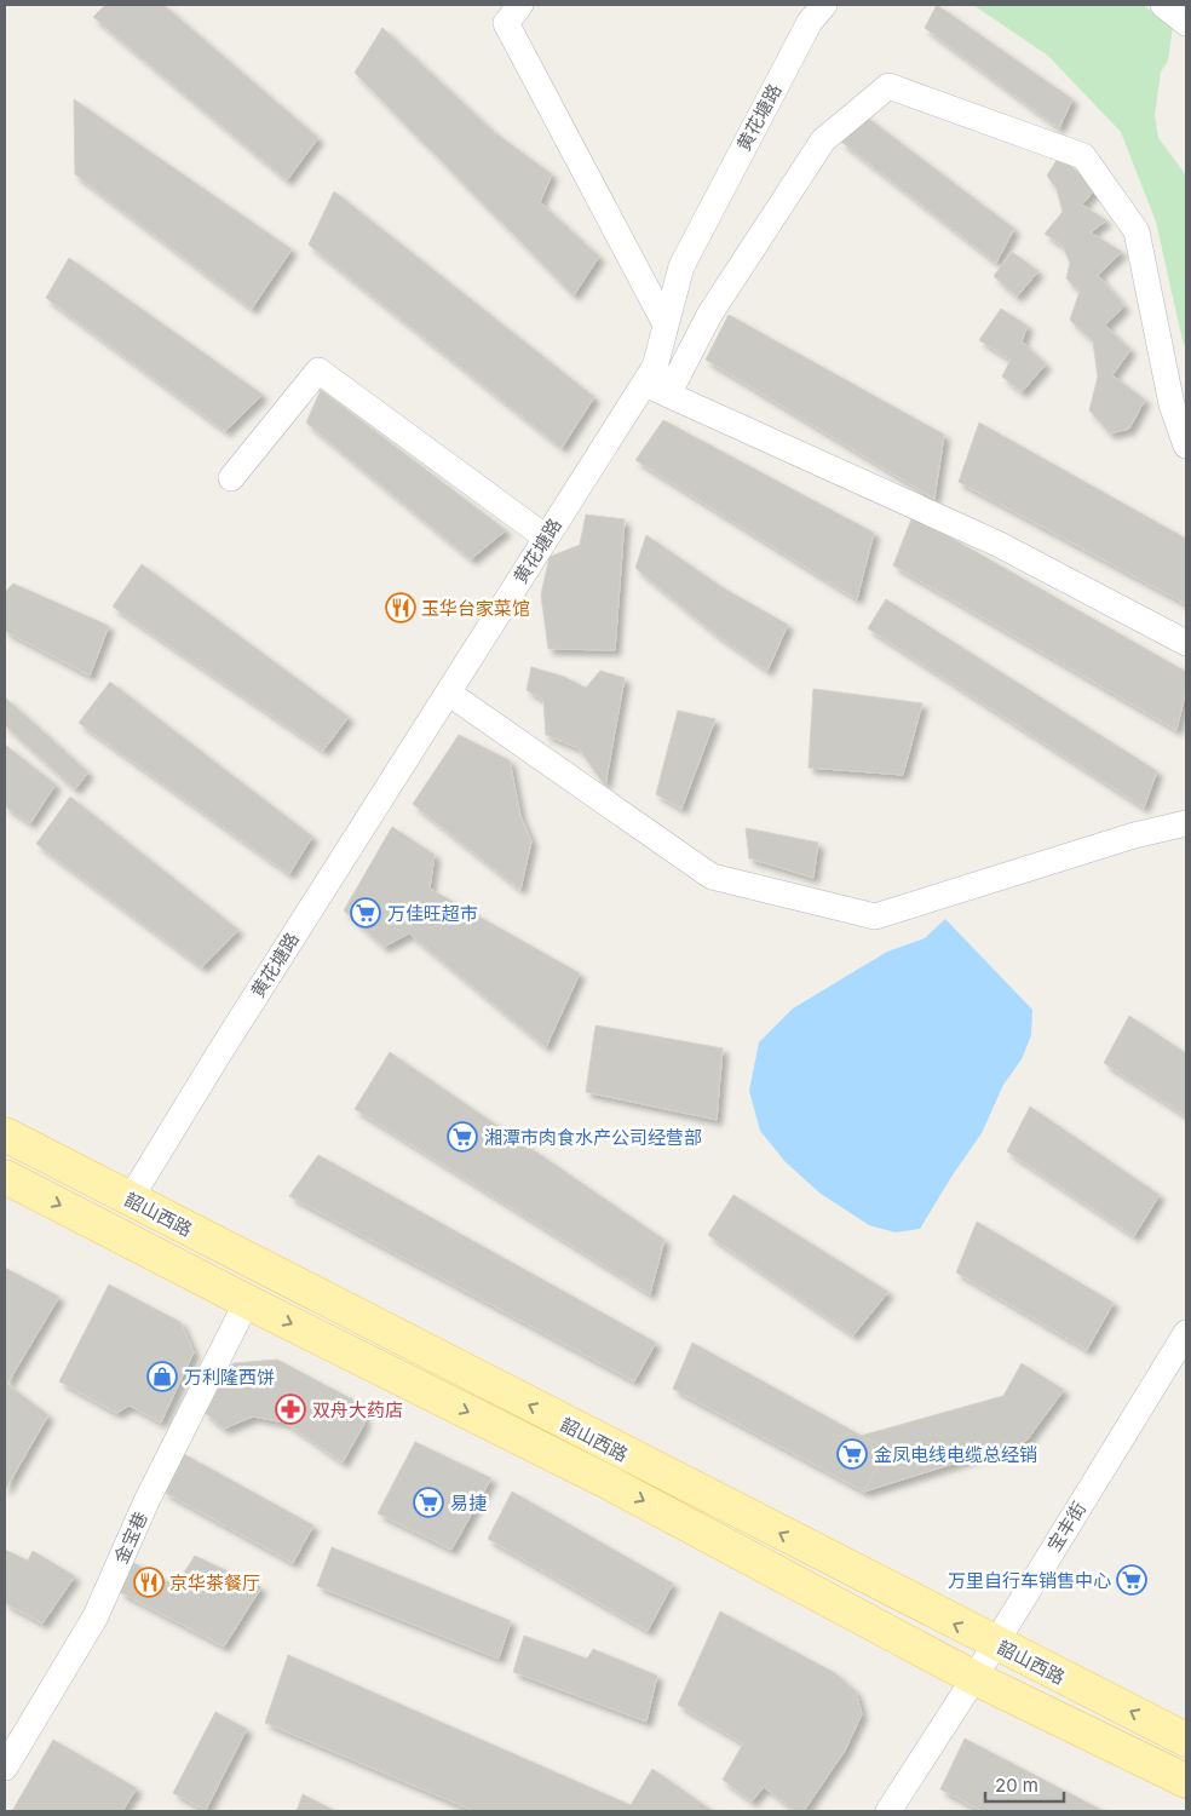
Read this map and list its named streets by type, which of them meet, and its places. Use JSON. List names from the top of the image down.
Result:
{
  "streets": {
    "main road": ["韶山西路"],
    "street": ["黄花塘路", "宝丰街", "金宝巷"]
  },
  "crossings": [
    ["黄花塘路", "韶山西路"],
    ["韶山西路", "宝丰街"],
    ["韶山西路", "金宝巷"]
  ],
  "places": {
    "restaurant": ["玉华台家菜馆", "京华茶餐厅"],
    "supermarket": [
      "万佳旺超市",
      "湘潭市肉食水产公司经营部",
      "金凤电线电缆总经销",
      "易捷",
      "万里自行车销售中心"
    ],
    "shop": ["万利隆西饼"],
    "pharmacy": ["双舟大药店"]
  },
  "scale_bar": "20 m"
}
